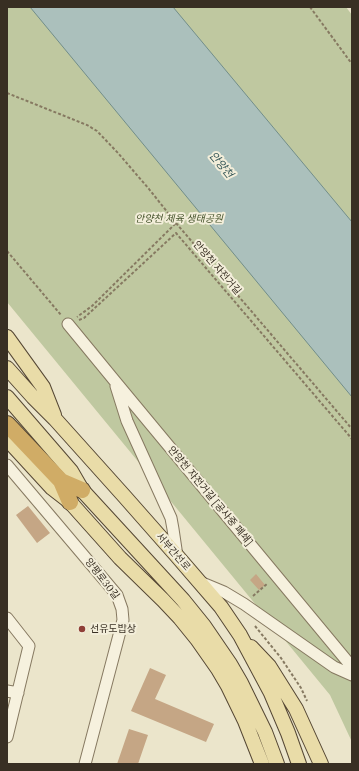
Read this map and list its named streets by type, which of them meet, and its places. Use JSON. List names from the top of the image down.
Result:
{
  "streets": {
    "main road": ["서부간선로"],
    "street": ["안양천 자전거길 [공사중 폐쇄]", "양평로30길"],
    "path": ["안양천 자전거길"]
  },
  "crossings": [
    ["안양천 자전거길", "안양천 자전거길 [공사중 폐쇄]"]
  ],
  "water": ["안양천"],
  "parks": ["안양천 체육 생태공원"],
  "places": ["선유도밥상"]
}
